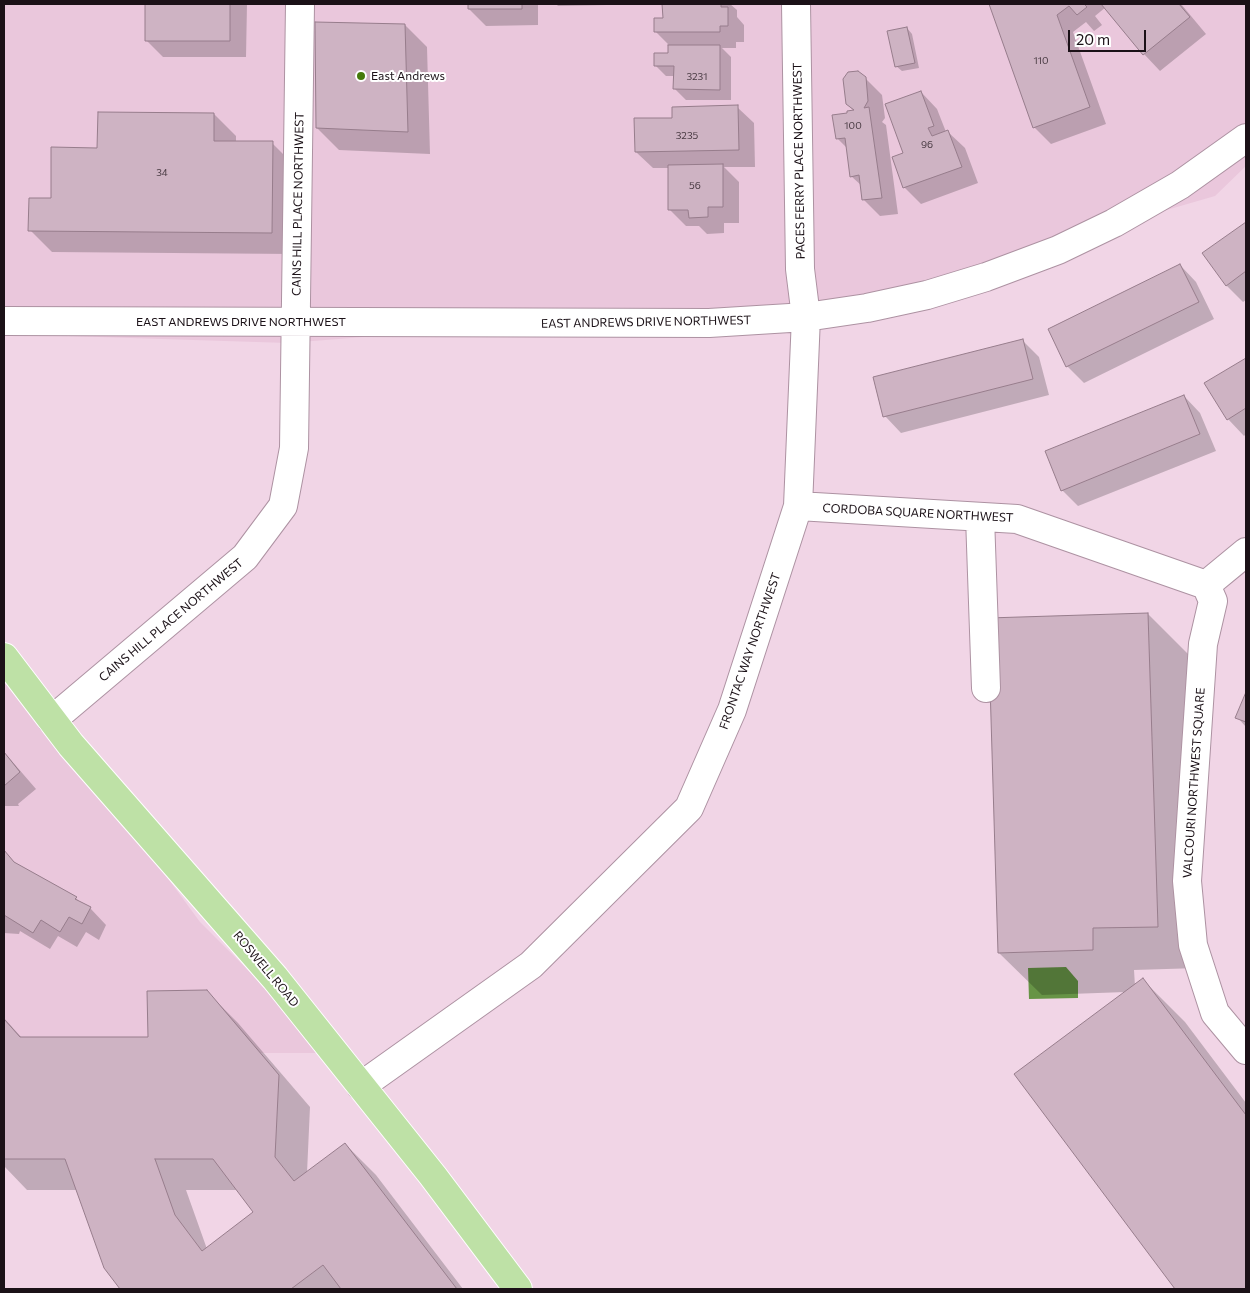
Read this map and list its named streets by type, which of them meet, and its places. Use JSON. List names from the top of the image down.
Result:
{
  "streets": {
    "main road": ["ROSWELL ROAD"],
    "street": [
      "PACES FERRY PLACE NORTHWEST",
      "CAINS HILL PLACE NORTHWEST",
      "EAST ANDREWS DRIVE NORTHWEST",
      "CORDOBA SQUARE NORTHWEST",
      "FRONTAC WAY NORTHWEST",
      "VALCOURI NORTHWEST SQUARE"
    ]
  },
  "crossings": [
    ["PACES FERRY PLACE NORTHWEST", "EAST ANDREWS DRIVE NORTHWEST"],
    ["PACES FERRY PLACE NORTHWEST", "CORDOBA SQUARE NORTHWEST"],
    ["PACES FERRY PLACE NORTHWEST", "FRONTAC WAY NORTHWEST"],
    ["CAINS HILL PLACE NORTHWEST", "EAST ANDREWS DRIVE NORTHWEST"],
    ["CAINS HILL PLACE NORTHWEST", "ROSWELL ROAD"],
    ["CORDOBA SQUARE NORTHWEST", "FRONTAC WAY NORTHWEST"],
    ["CORDOBA SQUARE NORTHWEST", "VALCOURI NORTHWEST SQUARE"],
    ["FRONTAC WAY NORTHWEST", "ROSWELL ROAD"]
  ],
  "places": ["East Andrews"],
  "house_numbers": [
    "110",
    "3231",
    "100",
    "3235",
    "96",
    "34",
    "56"
  ],
  "scale_bar": "20 m"
}
